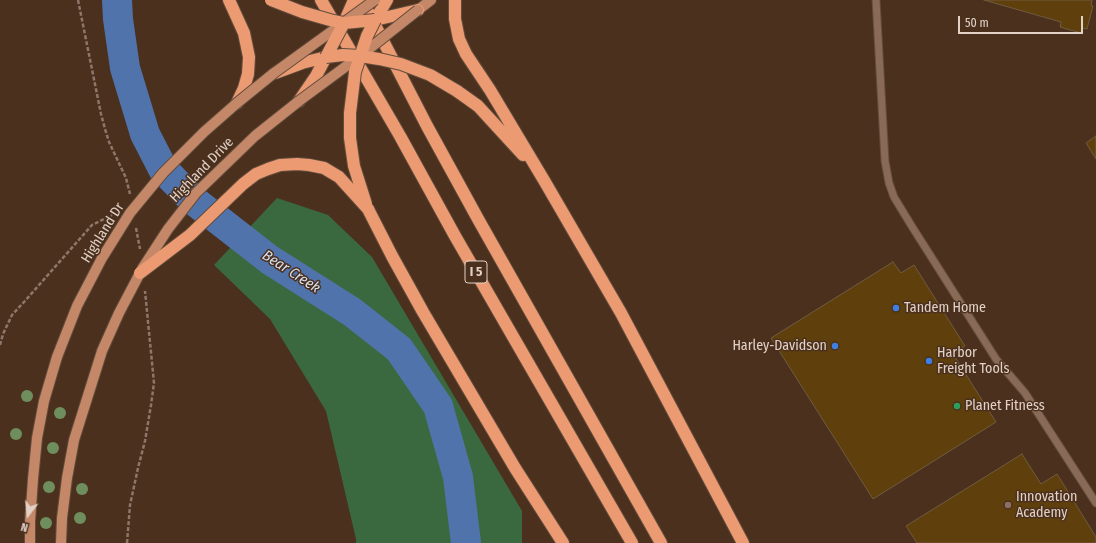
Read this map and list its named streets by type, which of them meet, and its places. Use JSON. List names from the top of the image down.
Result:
{
  "streets": {
    "highway": ["I 5"],
    "main road": ["Highland Drive", "Highland Dr"]
  },
  "water": ["Bear Creek"],
  "places": [
    "Tandem Home",
    "Harley-Davidson",
    "Harbor Freight Tools",
    "Planet Fitness",
    "Innovation Academy"
  ],
  "scale_bar": "50 m",
  "north": "bottom"
}
